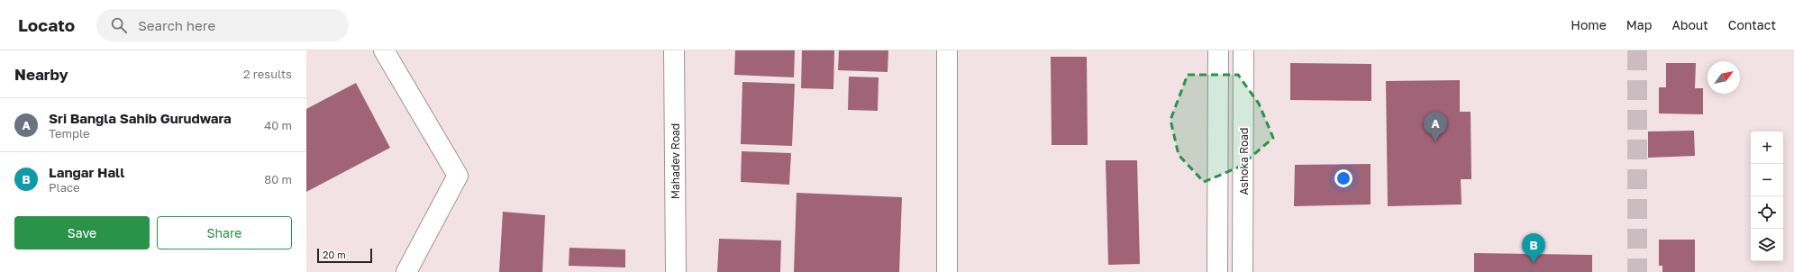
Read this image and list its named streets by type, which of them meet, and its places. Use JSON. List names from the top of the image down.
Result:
{
  "streets": {
    "street": ["Mahadev Road", "Ashoka Road"]
  },
  "scale_bar": "20 m",
  "north": "top right",
  "page": {
    "header": "Locato",
    "search": "Search here",
    "nav": [
      "Home",
      "Map",
      "About",
      "Contact"
    ],
    "heading": ["Nearby", "2 results"],
    "list": [
      {
        "mark": "A",
        "name": "Sri Bangla Sahib Gurudwara",
        "note": "Temple",
        "value": "40 m"
      },
      {
        "mark": "B",
        "name": "Langar Hall",
        "note": "Place",
        "value": "80 m"
      }
    ],
    "pins": ["A", "B"],
    "map_buttons": ["+", "−"],
    "buttons": ["Save", "Share"],
    "scale": "20 m"
  }
}
